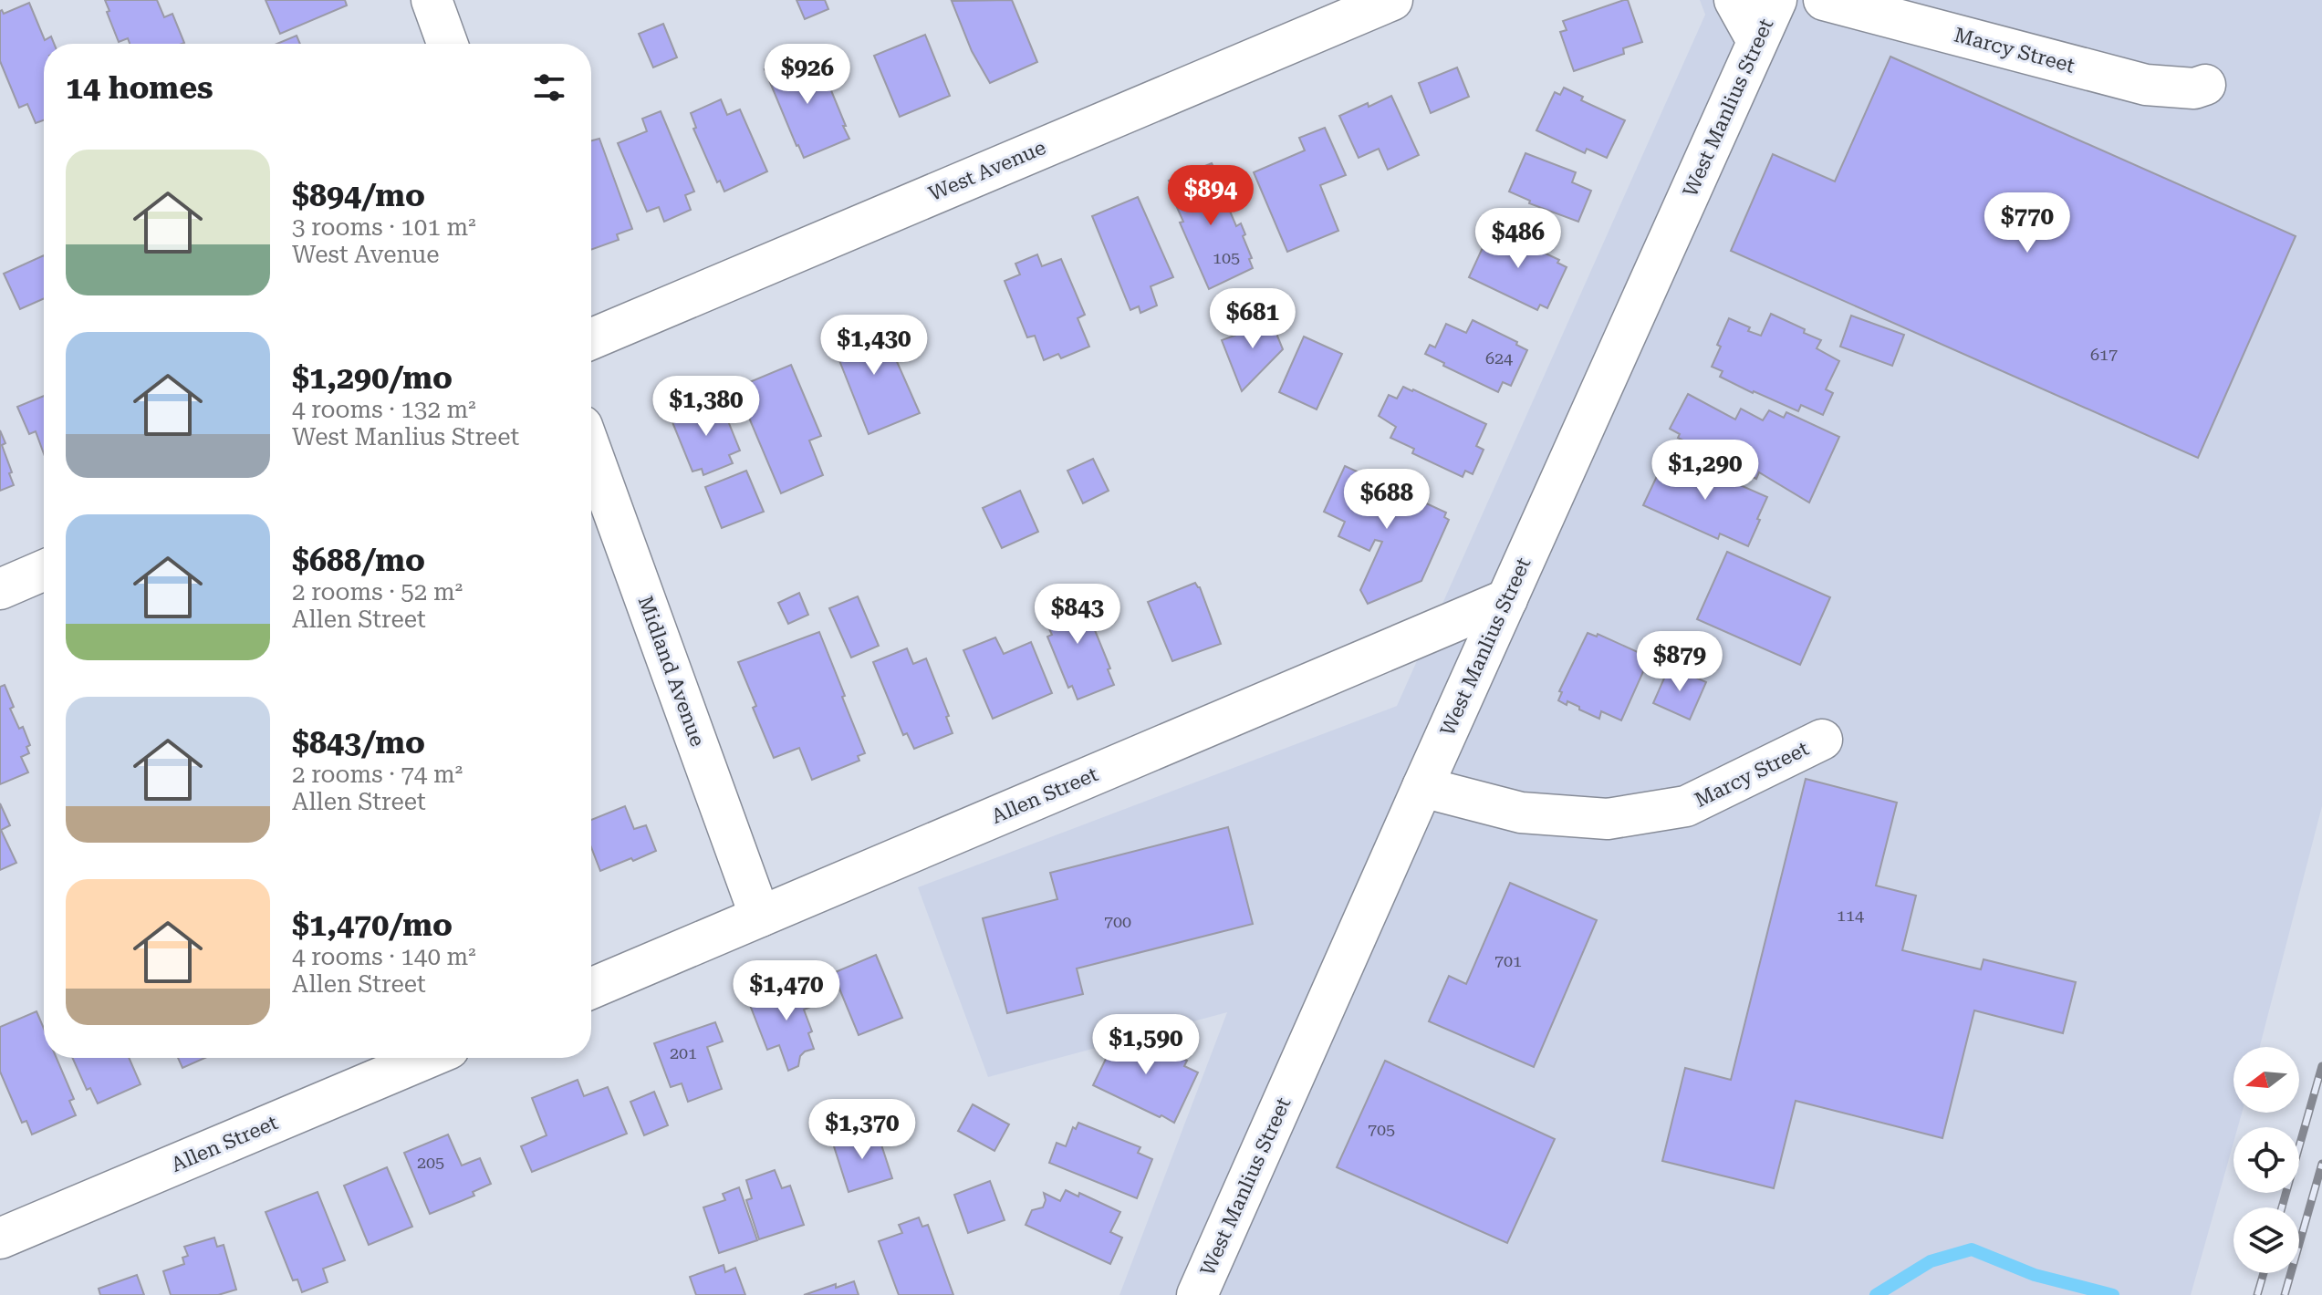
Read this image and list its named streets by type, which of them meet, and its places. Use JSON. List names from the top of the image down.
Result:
{
  "streets": {
    "street": [
      "Marcy Street",
      "West Manlius Street",
      "West Avenue",
      "Midland Avenue",
      "Allen Street"
    ]
  },
  "crossings": [
    ["Marcy Street", "West Manlius Street"],
    ["West Manlius Street", "Allen Street"],
    ["Midland Avenue", "Allen Street"]
  ],
  "house_numbers": [
    "105",
    "617",
    "624",
    "114",
    "700",
    "701",
    "201",
    "705",
    "205"
  ],
  "north": "left",
  "page": {
    "price": [
      "$926",
      "$894",
      "$770",
      "$486",
      "$681",
      "$1,430",
      "$1,380",
      "$1,290",
      "$688",
      "$843",
      "$879",
      "$1,470",
      "$1,590",
      "$1,370"
    ],
    "heading": "14 homes",
    "list": [
      {
        "name": "$894/mo",
        "note": "3 rooms · 101 m² · West Avenue"
      },
      {
        "name": "$1,290/mo",
        "note": "4 rooms · 132 m² · West Manlius Street"
      },
      {
        "name": "$688/mo",
        "note": "2 rooms · 52 m² · Allen Street"
      },
      {
        "name": "$843/mo",
        "note": "2 rooms · 74 m² · Allen Street"
      },
      {
        "name": "$1,470/mo",
        "note": "4 rooms · 140 m² · Allen Street"
      }
    ]
  }
}
